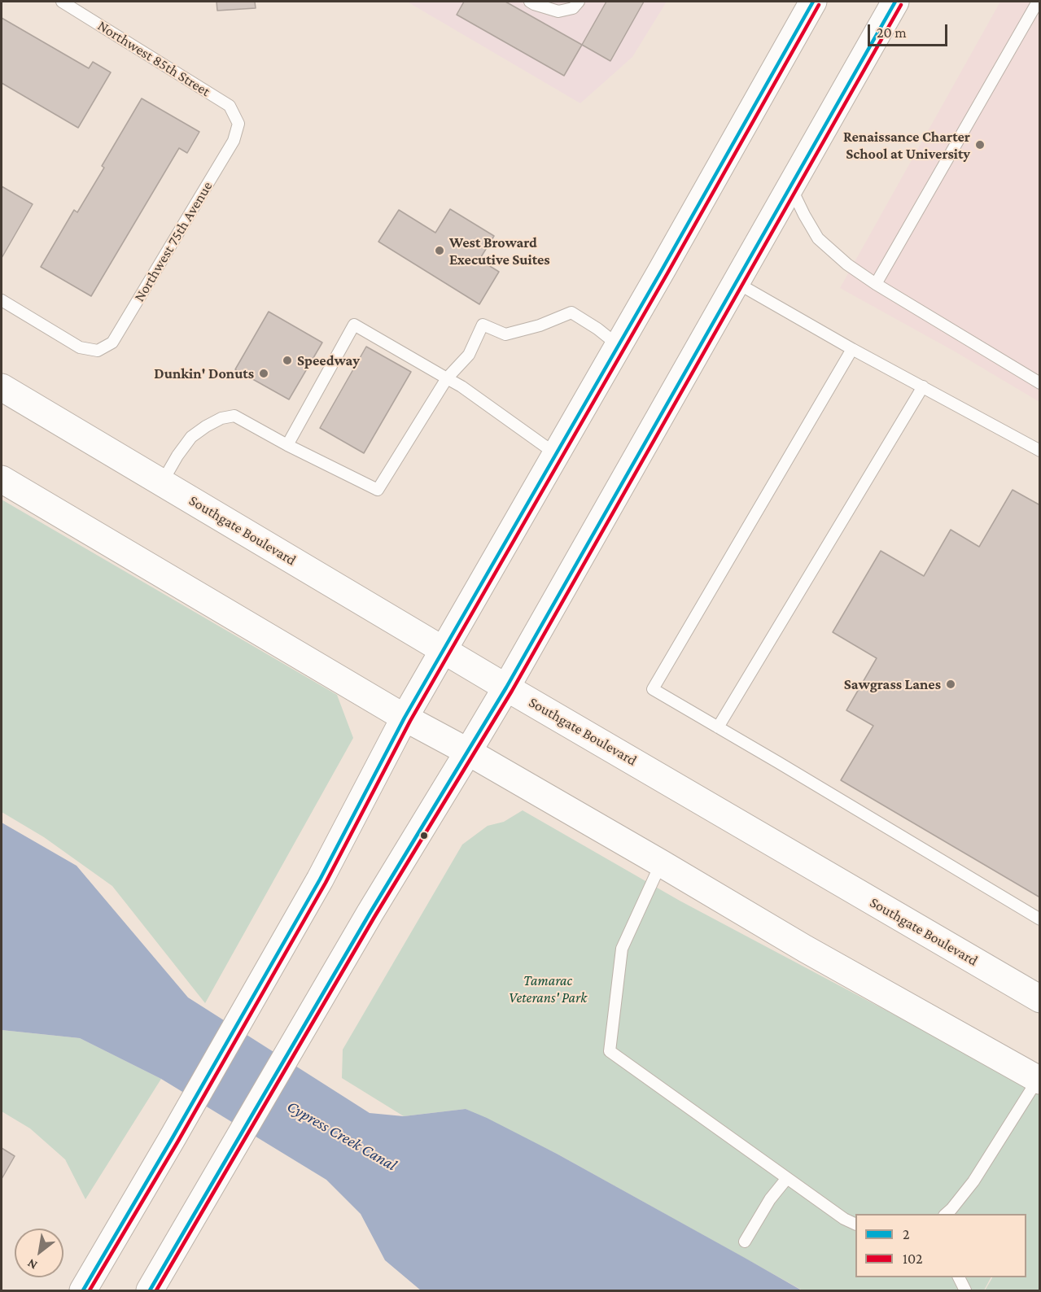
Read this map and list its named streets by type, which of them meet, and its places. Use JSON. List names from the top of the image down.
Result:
{
  "streets": {
    "main road": ["Southgate Boulevard"],
    "lane": ["Northwest 85th Street", "Northwest 75th Avenue"]
  },
  "crossings": [
    ["Northwest 85th Street", "Northwest 75th Avenue"]
  ],
  "water": ["Cypress Creek Canal"],
  "parks": ["Tamarac Veterans' Park"],
  "places": [
    "Renaissance Charter School at University",
    "West Broward Executive Suites",
    "Speedway",
    "Dunkin' Donuts",
    "Sawgrass Lanes"
  ],
  "lines": ["transit line 2", "transit line 102"],
  "legend": ["2", "102"],
  "scale_bar": "20 m",
  "north": "bottom left"
}
